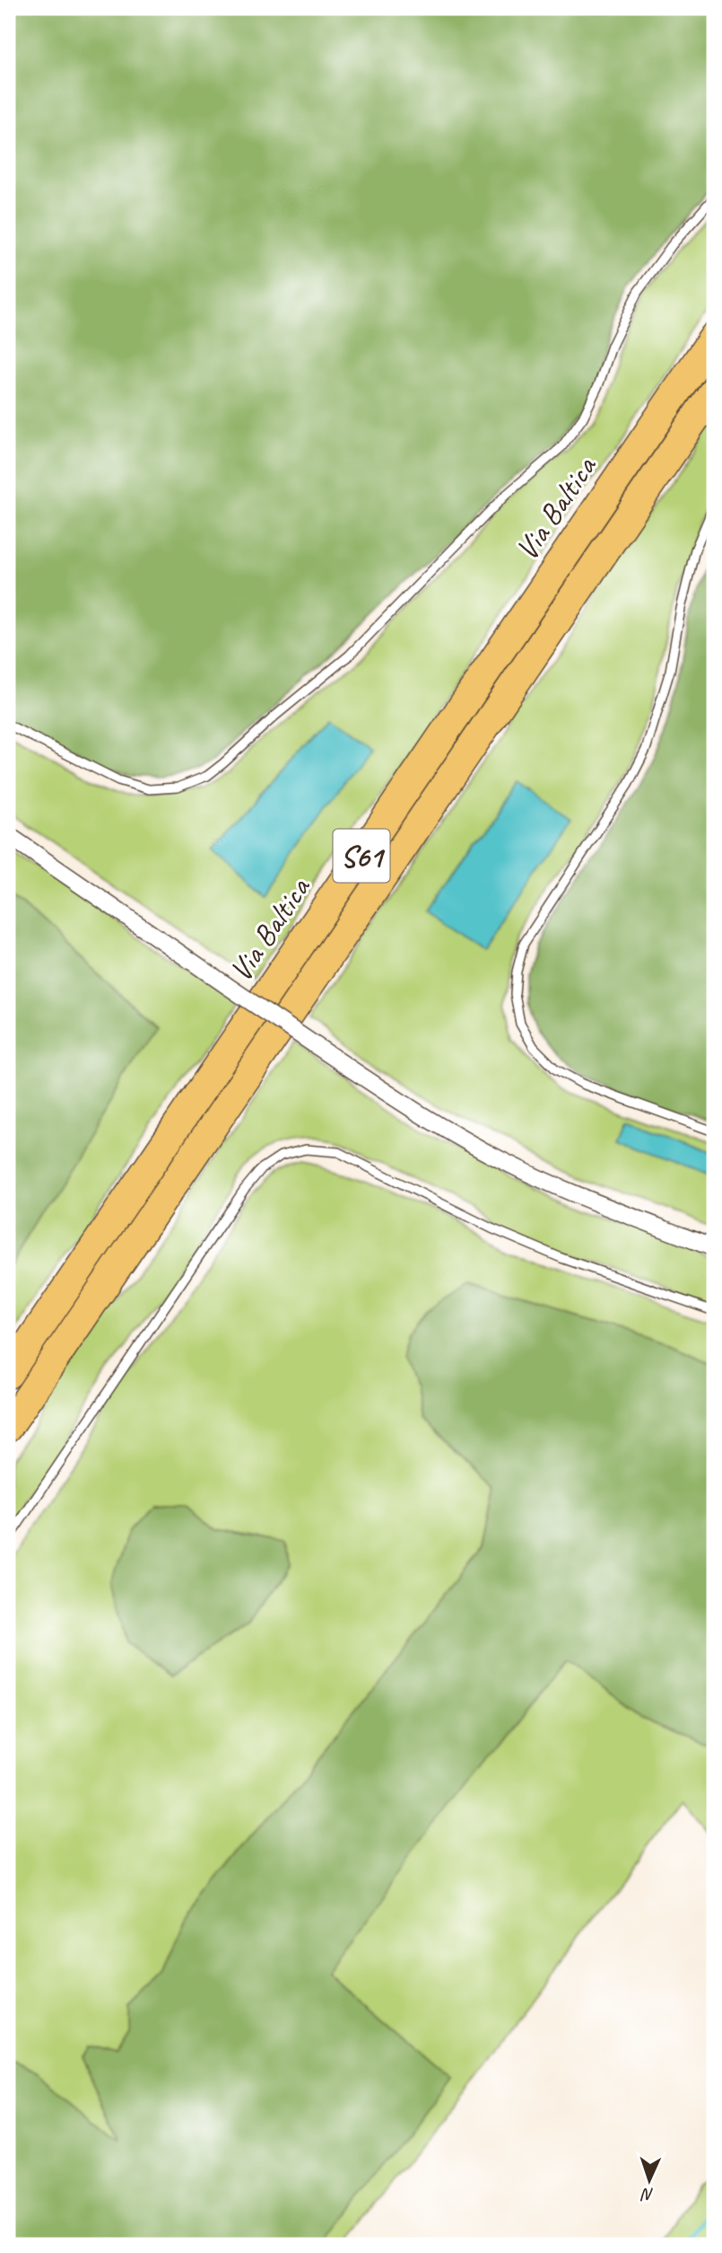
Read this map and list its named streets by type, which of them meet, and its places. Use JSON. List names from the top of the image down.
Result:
{
  "streets": {
    "highway": ["Via Baltica", "S61"]
  },
  "north": "bottom"
}
